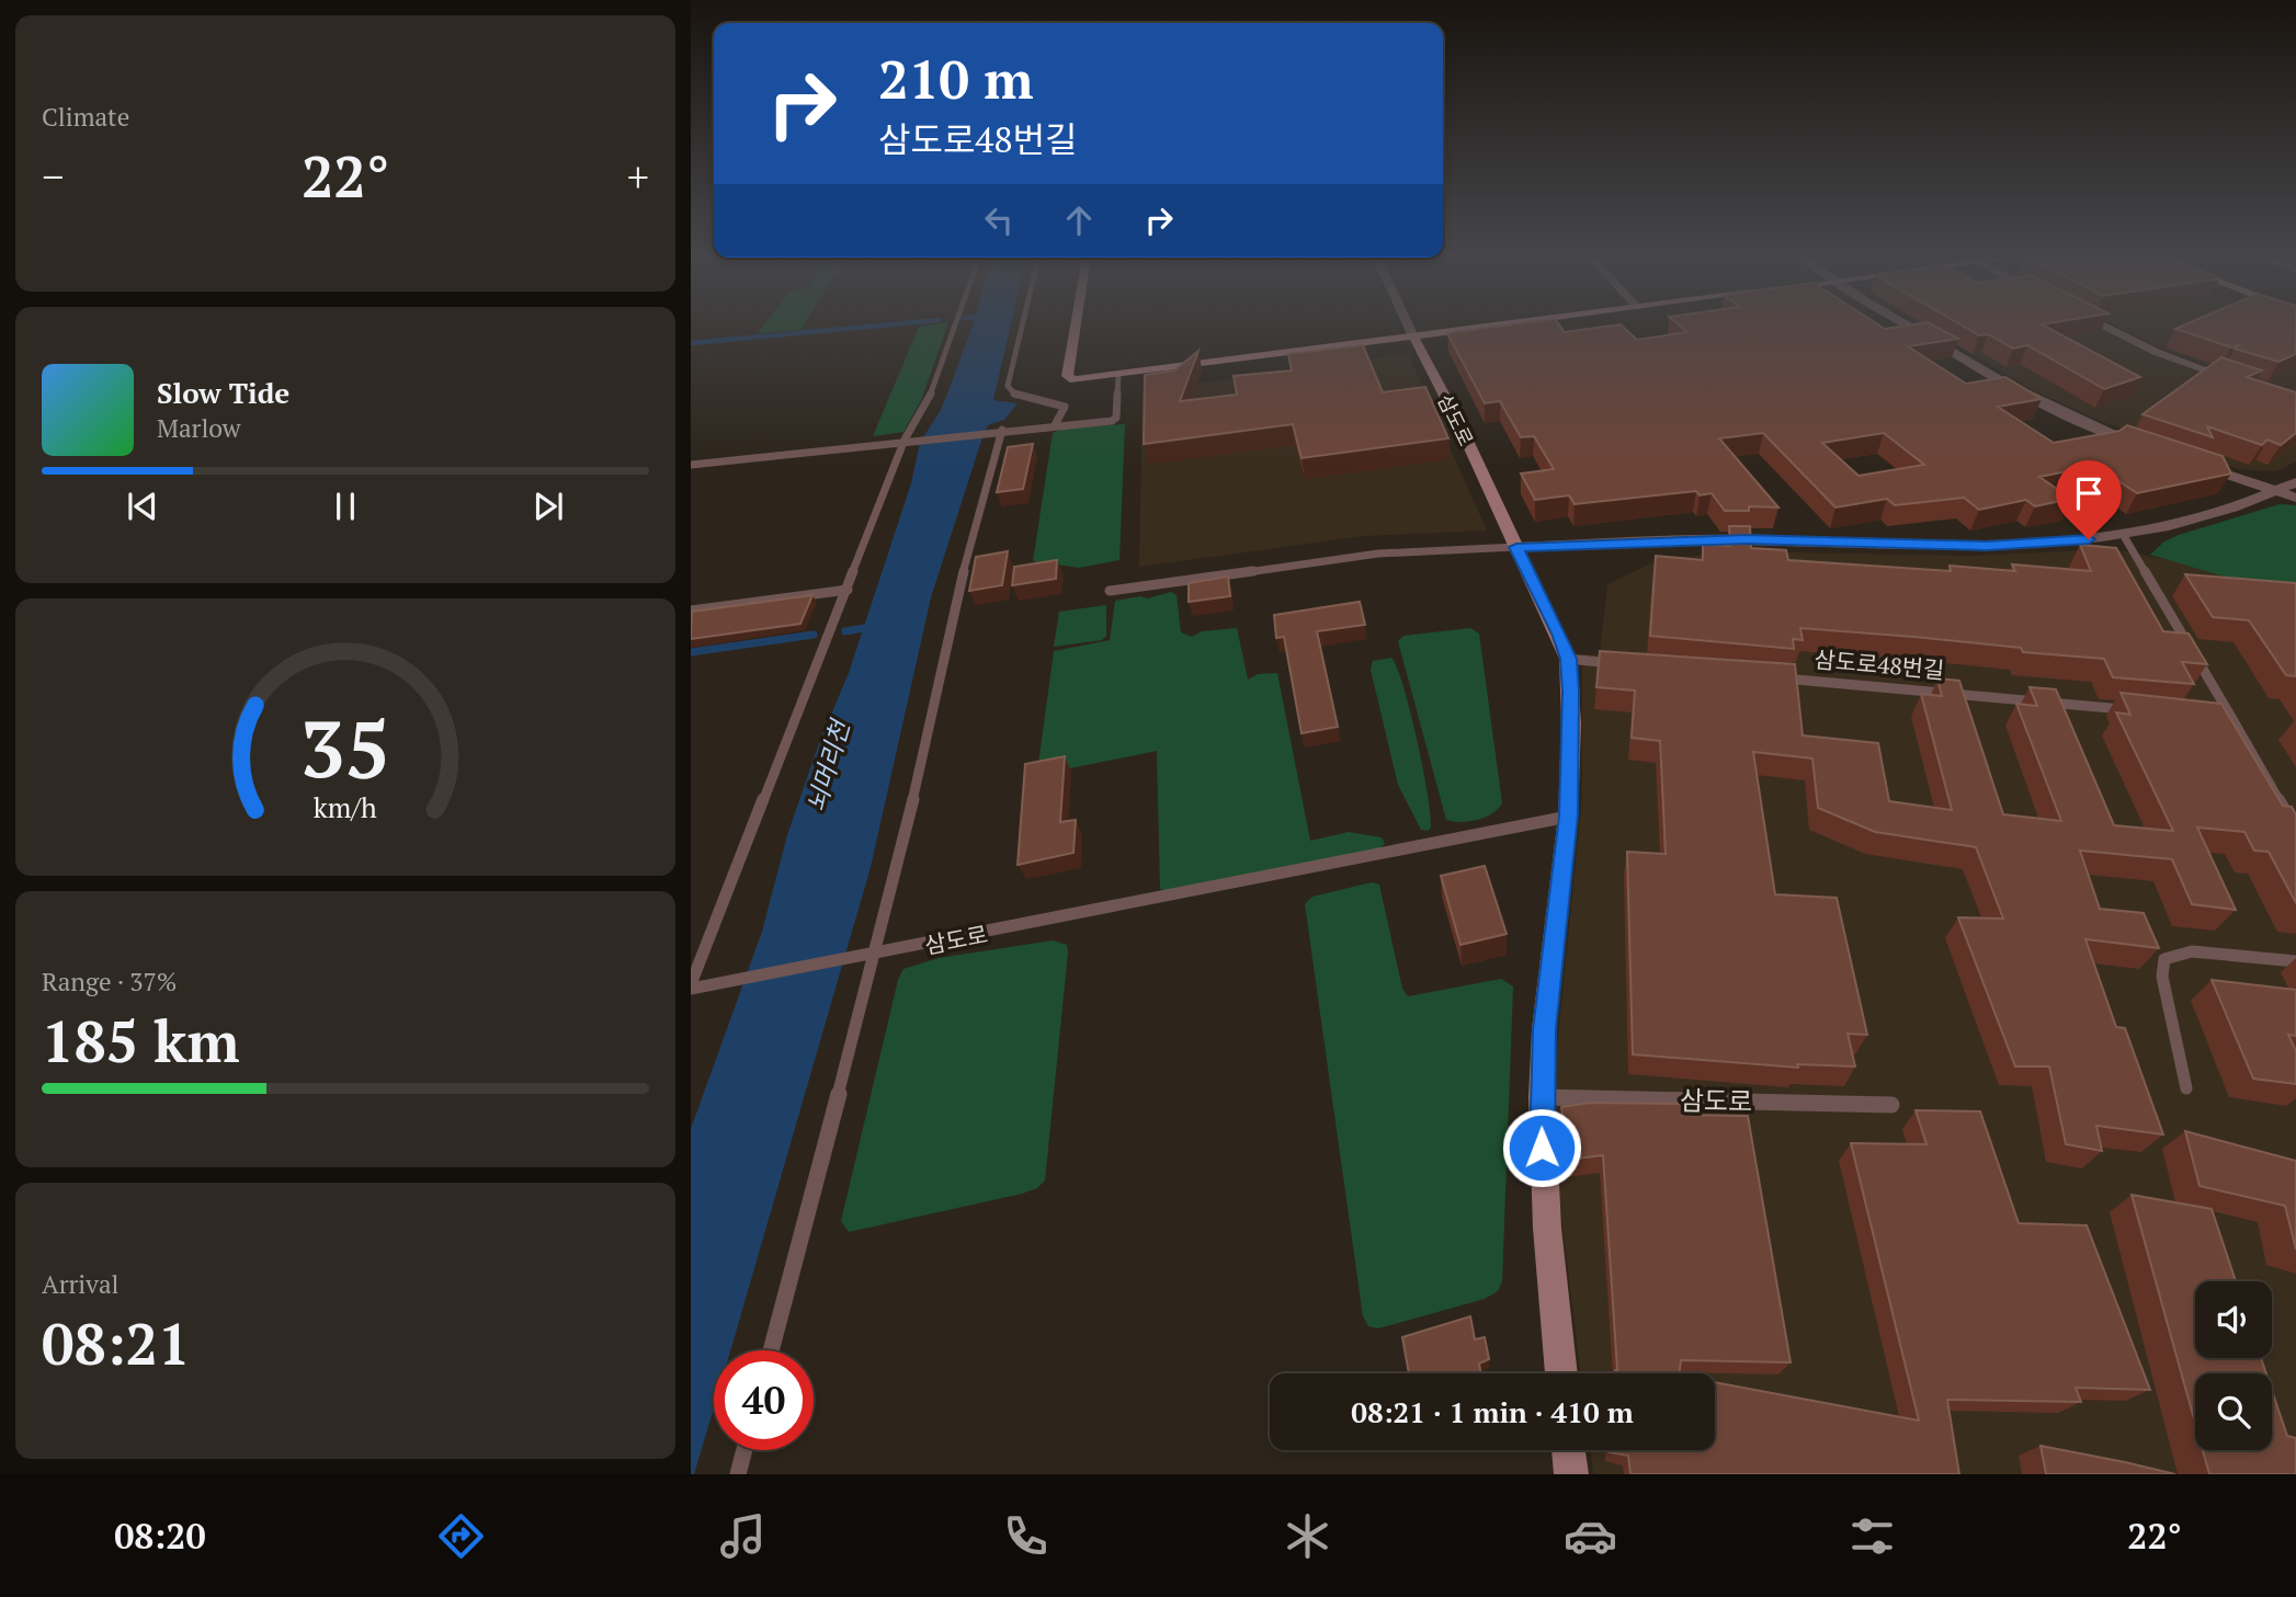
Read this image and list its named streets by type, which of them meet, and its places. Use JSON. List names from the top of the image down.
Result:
{
  "streets": {
    "street": ["삼도로"],
    "lane": ["삼도로48번길"]
  },
  "water": ["뇌머리천"],
  "page": {
    "tile": [
      "Climate",
      ["Range · 37%", "185 km"],
      ["Arrival", "08:21"]
    ],
    "turn": ["210 m", "삼도로48번길"],
    "heat": ["−", "22°", "+"],
    "song": ["Slow Tide", "Marlow"],
    "limit": "40",
    "trip": "08:21 · 1 min · 410 m",
    "tabs": ["08:20", "22°"],
    "gauge": ["35", "km/h"]
  }
}
